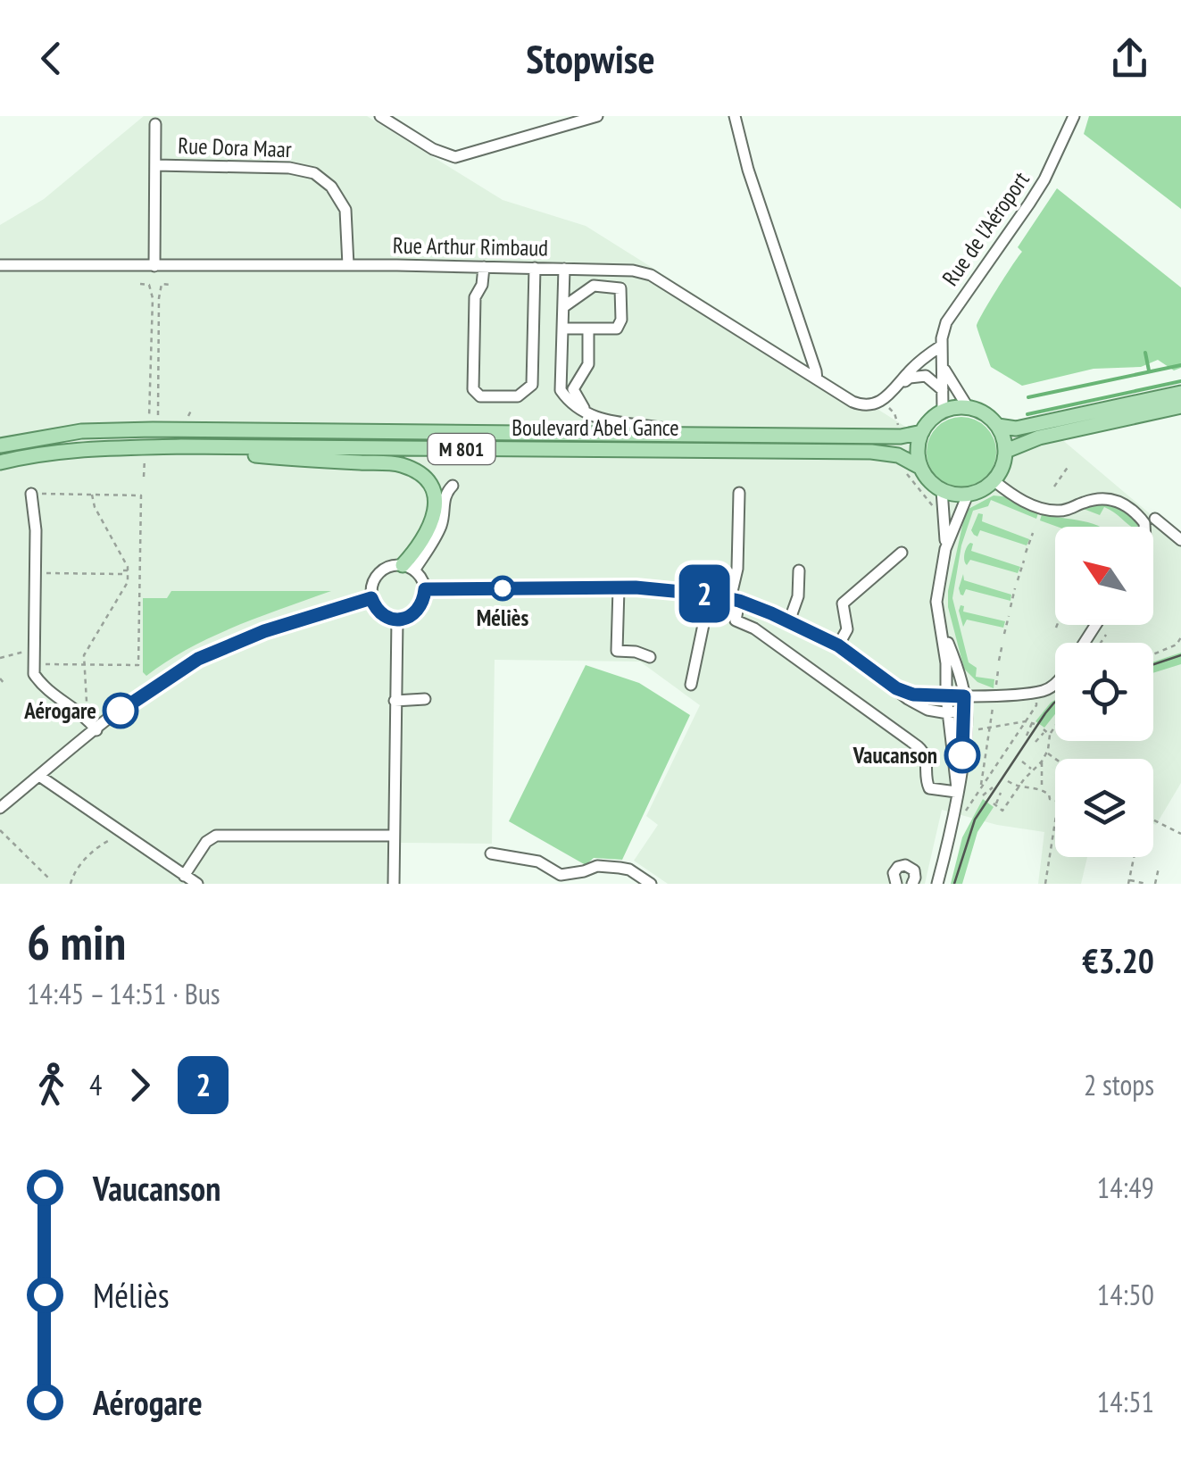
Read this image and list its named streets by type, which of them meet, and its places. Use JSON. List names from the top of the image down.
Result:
{
  "streets": {
    "main road": ["Boulevard Abel Gance", "M 801"],
    "street": ["Rue Dora Maar", "Rue de l'Aéroport", "Rue Arthur Rimbaud"]
  },
  "crossings": [
    ["Rue Dora Maar", "Rue Arthur Rimbaud"],
    ["Rue de l'Aéroport", "Rue Arthur Rimbaud"],
    ["Rue de l'Aéroport", "Boulevard Abel Gance"],
    ["Rue de l'Aéroport", "M 801"],
    ["Boulevard Abel Gance", "M 801"]
  ],
  "places": ["Méliès", "Aérogare", "Vaucanson"],
  "lines": ["bus line 2"],
  "north": "top left",
  "page": {
    "header": "Stopwise",
    "on_map": "2",
    "heading": ["6 min", "14:45 – 14:51 · Bus", "€3.20"],
    "legs": ["4", "2", "2 stops"],
    "list": [
      {
        "name": "Vaucanson",
        "value": "14:49"
      },
      {
        "name": "Méliès",
        "value": "14:50"
      },
      {
        "name": "Aérogare",
        "value": "14:51"
      }
    ]
  }
}
